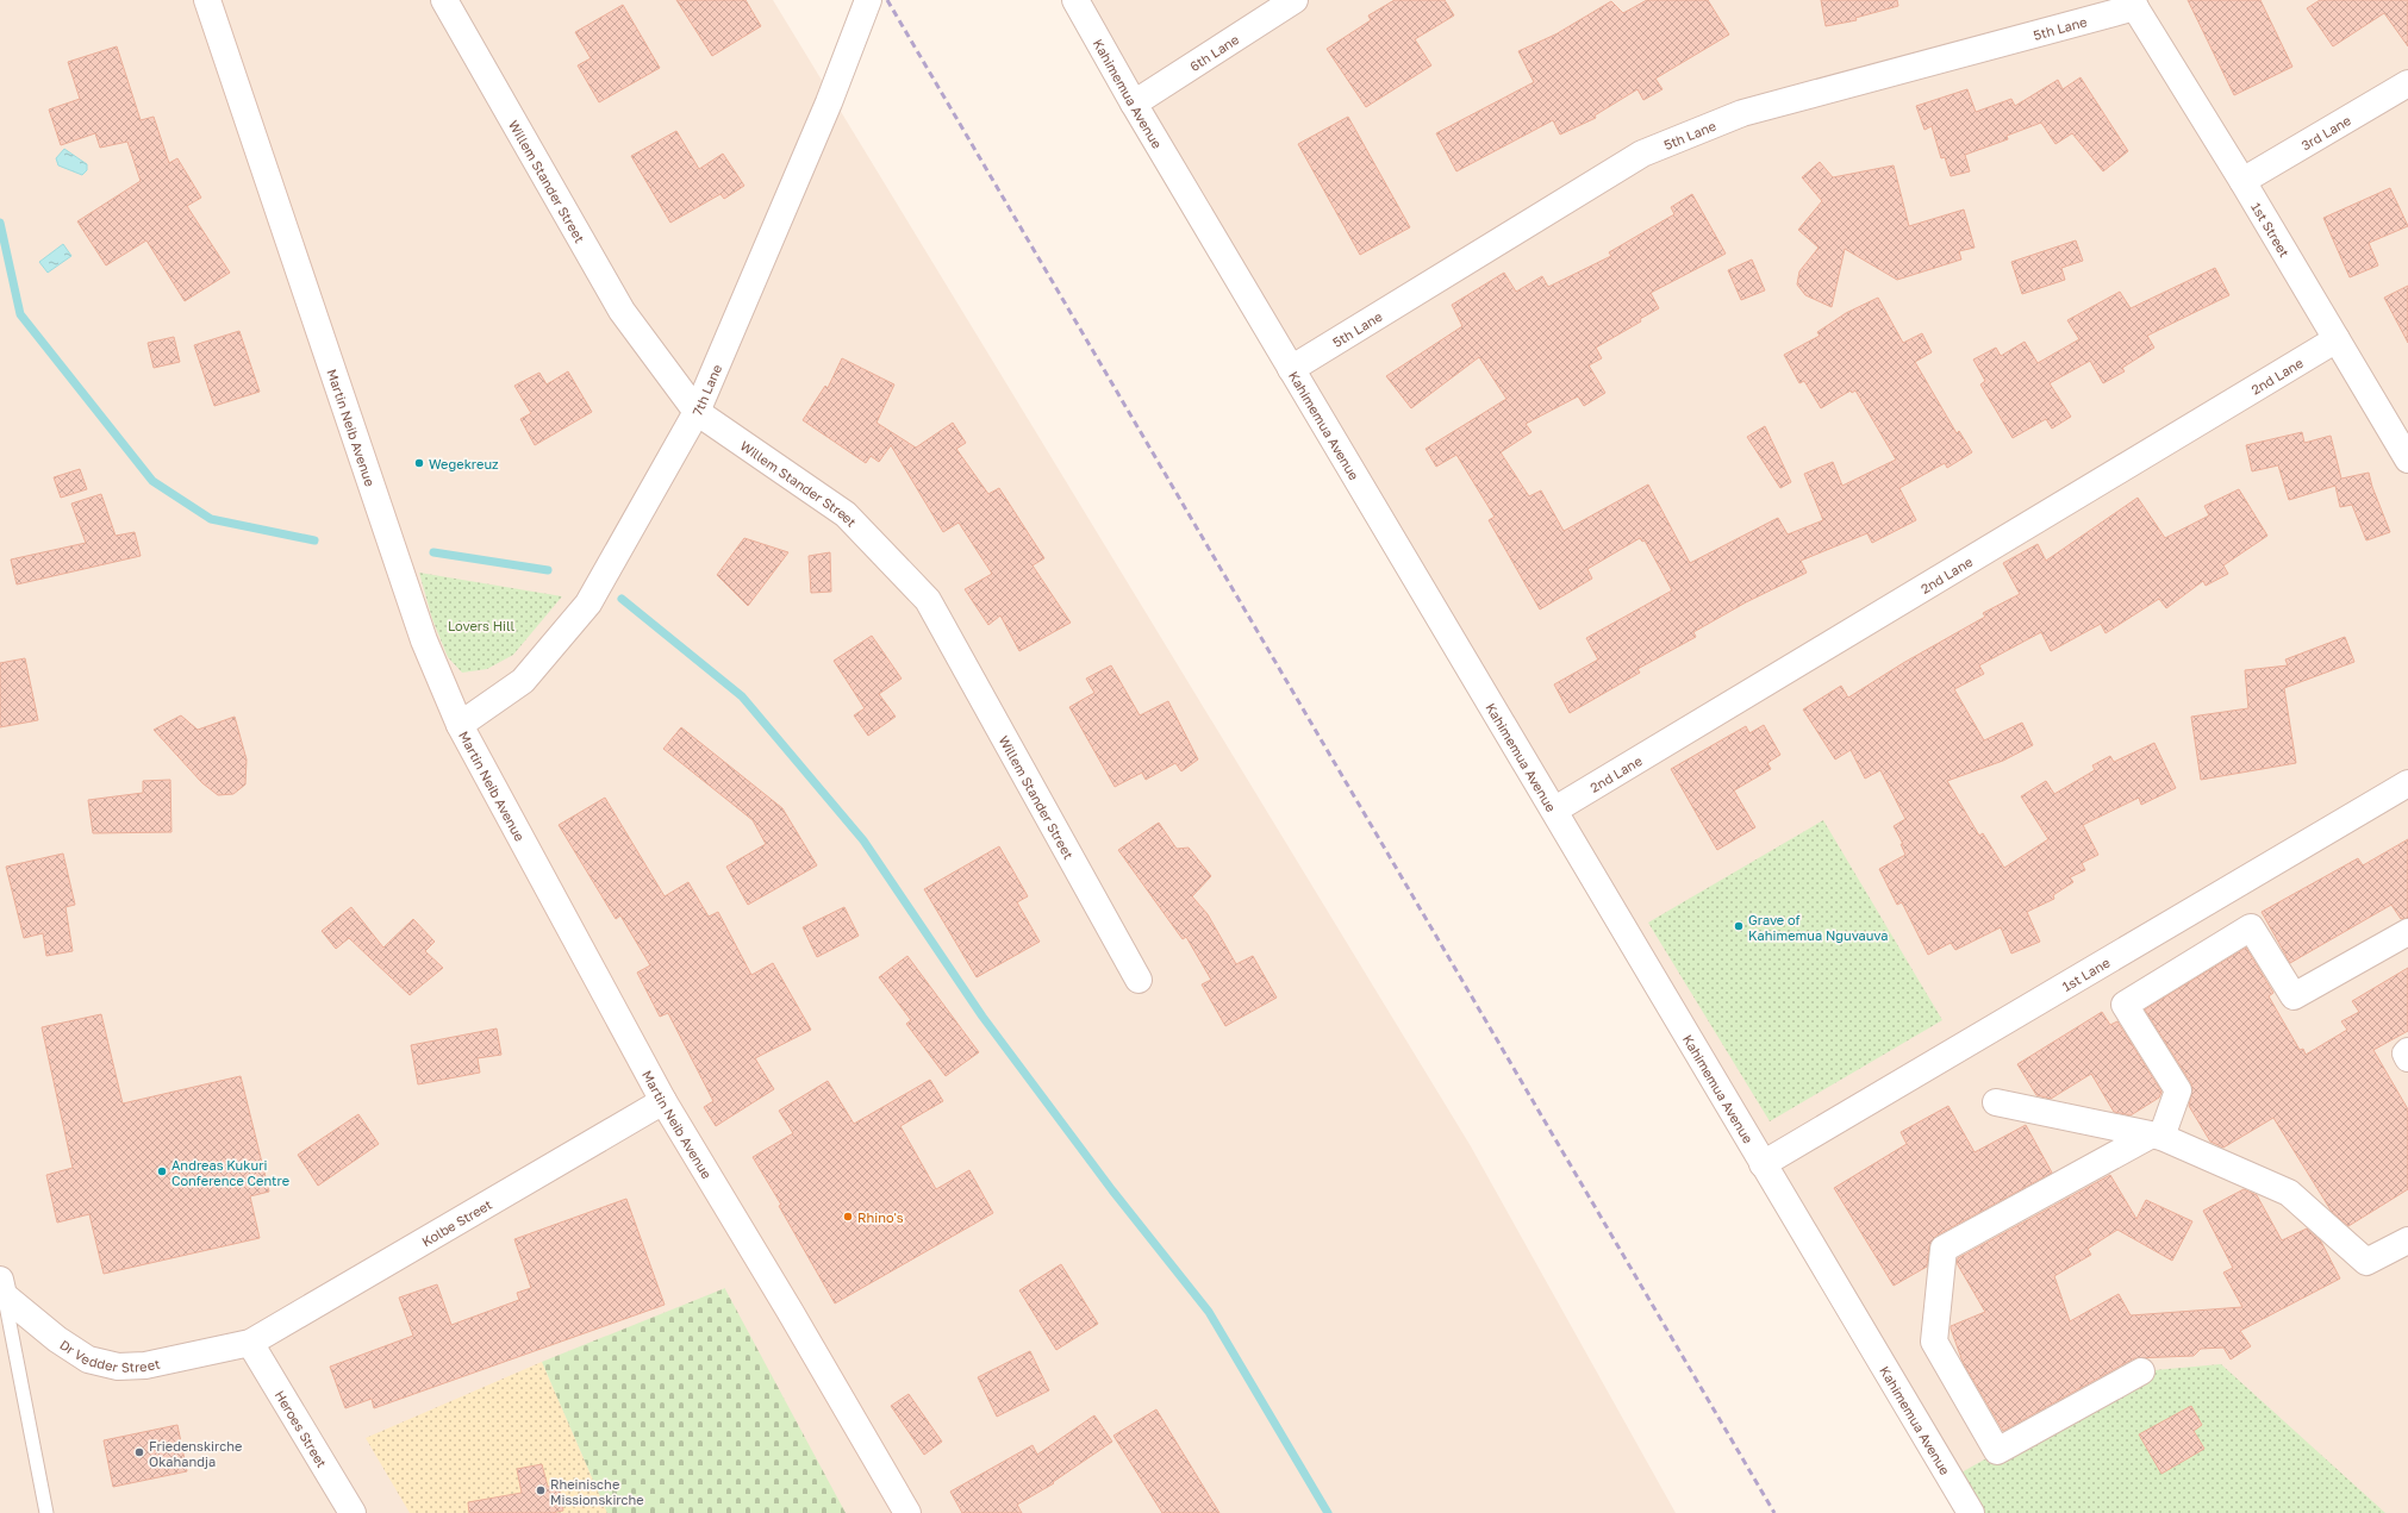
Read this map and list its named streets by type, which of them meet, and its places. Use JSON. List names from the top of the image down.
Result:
{
  "streets": {
    "street": [
      "5th Lane",
      "6th Lane",
      "Kahimemua Avenue",
      "3rd Lane",
      "Willem Stander Street",
      "1st Street",
      "2nd Lane",
      "7th Lane",
      "Martin Neib Avenue",
      "1st Lane",
      "Kolbe Street",
      "Dr Vedder Street",
      "Heroes Street"
    ]
  },
  "crossings": [
    ["5th Lane", "Kahimemua Avenue"],
    ["5th Lane", "1st Street"],
    ["6th Lane", "Kahimemua Avenue"],
    ["Kahimemua Avenue", "2nd Lane"],
    ["Kahimemua Avenue", "1st Lane"],
    ["3rd Lane", "1st Street"],
    ["Willem Stander Street", "7th Lane"],
    ["1st Street", "2nd Lane"],
    ["7th Lane", "Martin Neib Avenue"],
    ["Martin Neib Avenue", "Kolbe Street"],
    ["Kolbe Street", "Dr Vedder Street"],
    ["Kolbe Street", "Heroes Street"],
    ["Dr Vedder Street", "Heroes Street"]
  ],
  "parks": ["Lovers Hill"],
  "places": [
    "Wegekreuz",
    "Grave of Kahimemua Nguvauva",
    "Andreas Kukuri Conference Centre",
    "Rhino's",
    "Friedenskirche Okahandja",
    "Rheinische Missionskirche"
  ]
}
